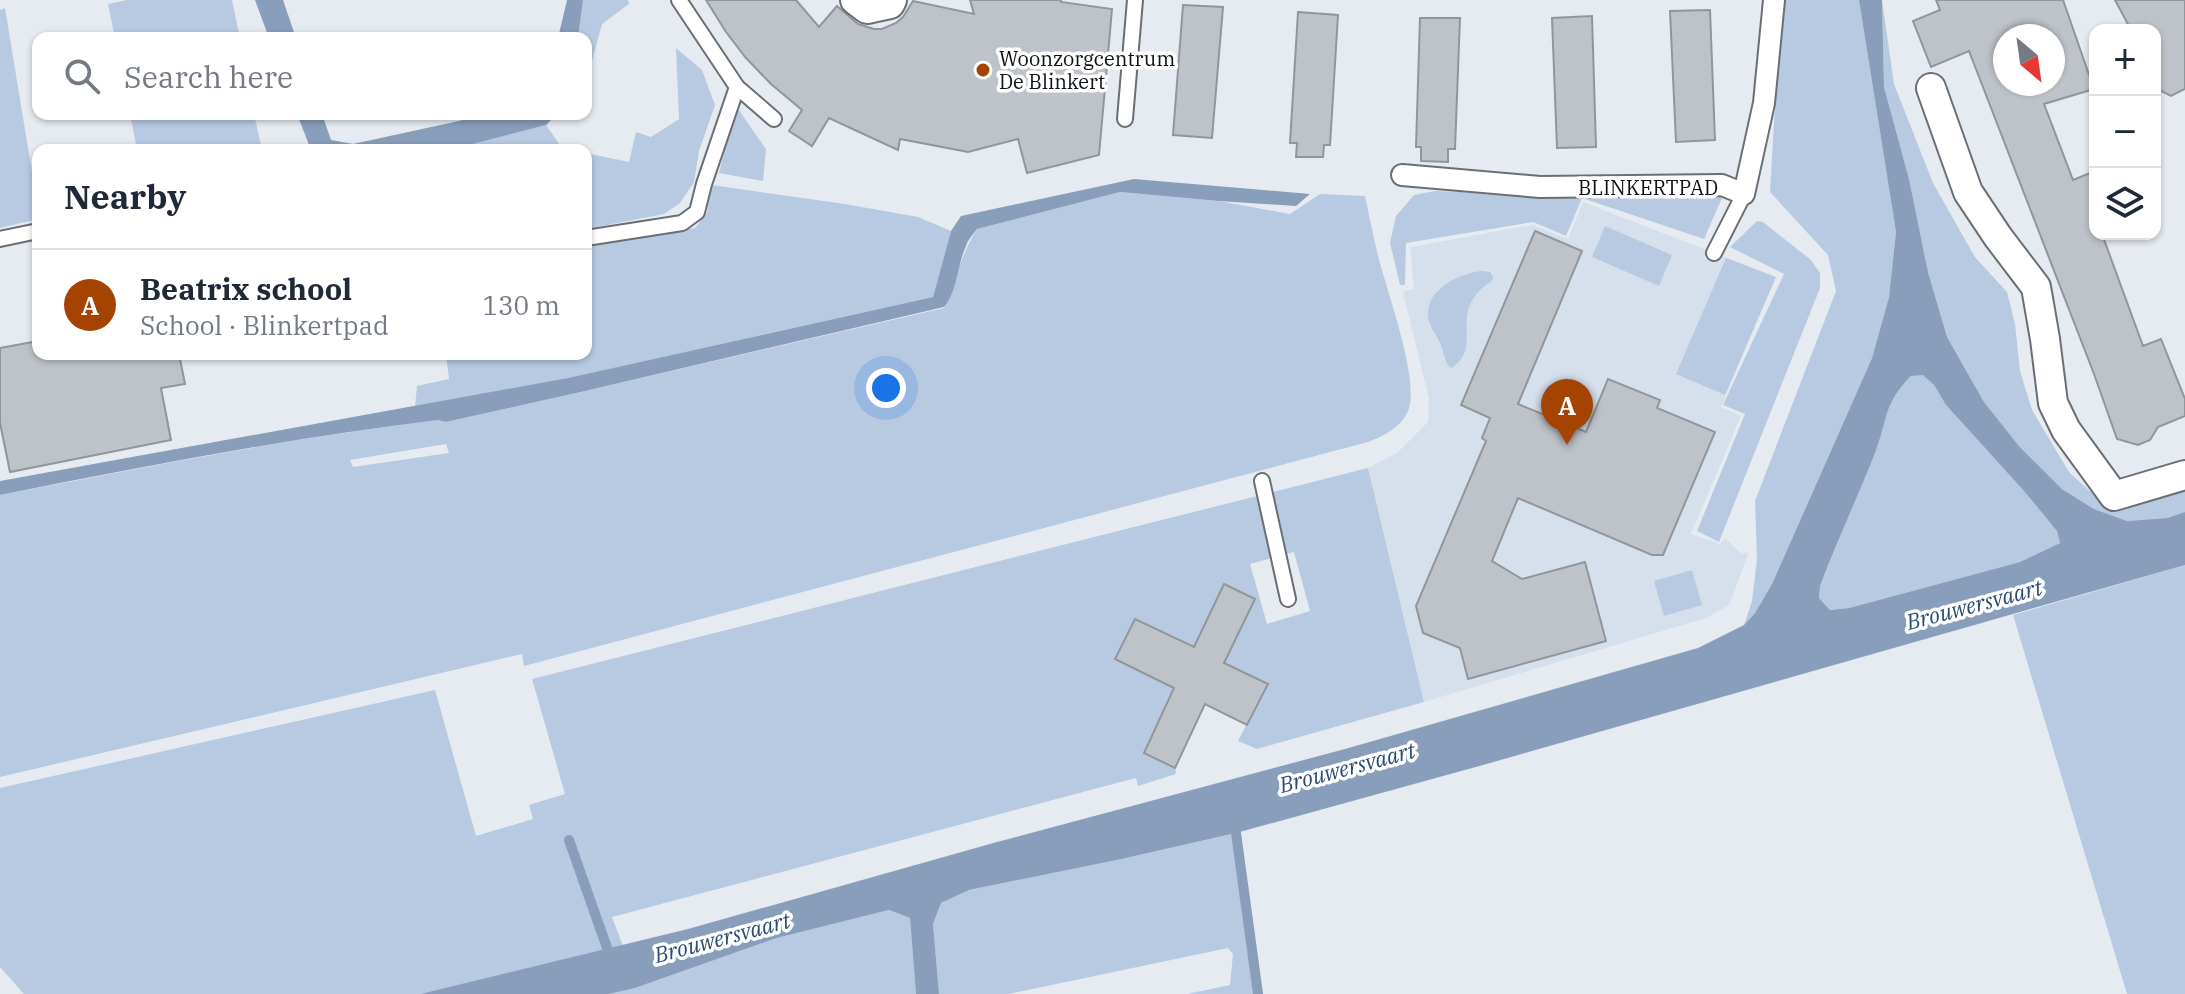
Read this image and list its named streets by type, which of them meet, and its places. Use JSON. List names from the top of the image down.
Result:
{
  "streets": {
    "street": ["BLINKERTPAD"]
  },
  "water": ["Brouwersvaart"],
  "places": ["Woonzorgcentrum De Blinkert"],
  "north": "bottom right",
  "page": {
    "map_buttons": ["+", "−"],
    "search": "Search here",
    "heading": "Nearby",
    "list": [
      {
        "mark": "A",
        "name": "Beatrix school",
        "note": "School · Blinkertpad",
        "value": "130 m"
      }
    ],
    "pins": "A"
  }
}
